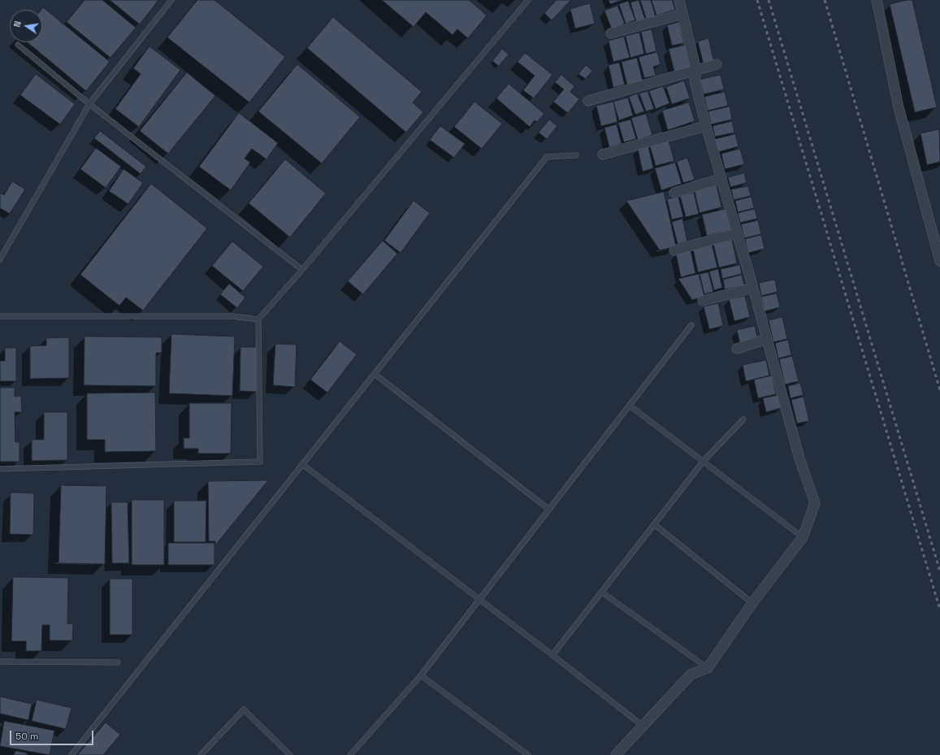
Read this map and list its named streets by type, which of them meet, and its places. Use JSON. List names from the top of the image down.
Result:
{
  "scale_bar": "50 m",
  "north": "left"
}
